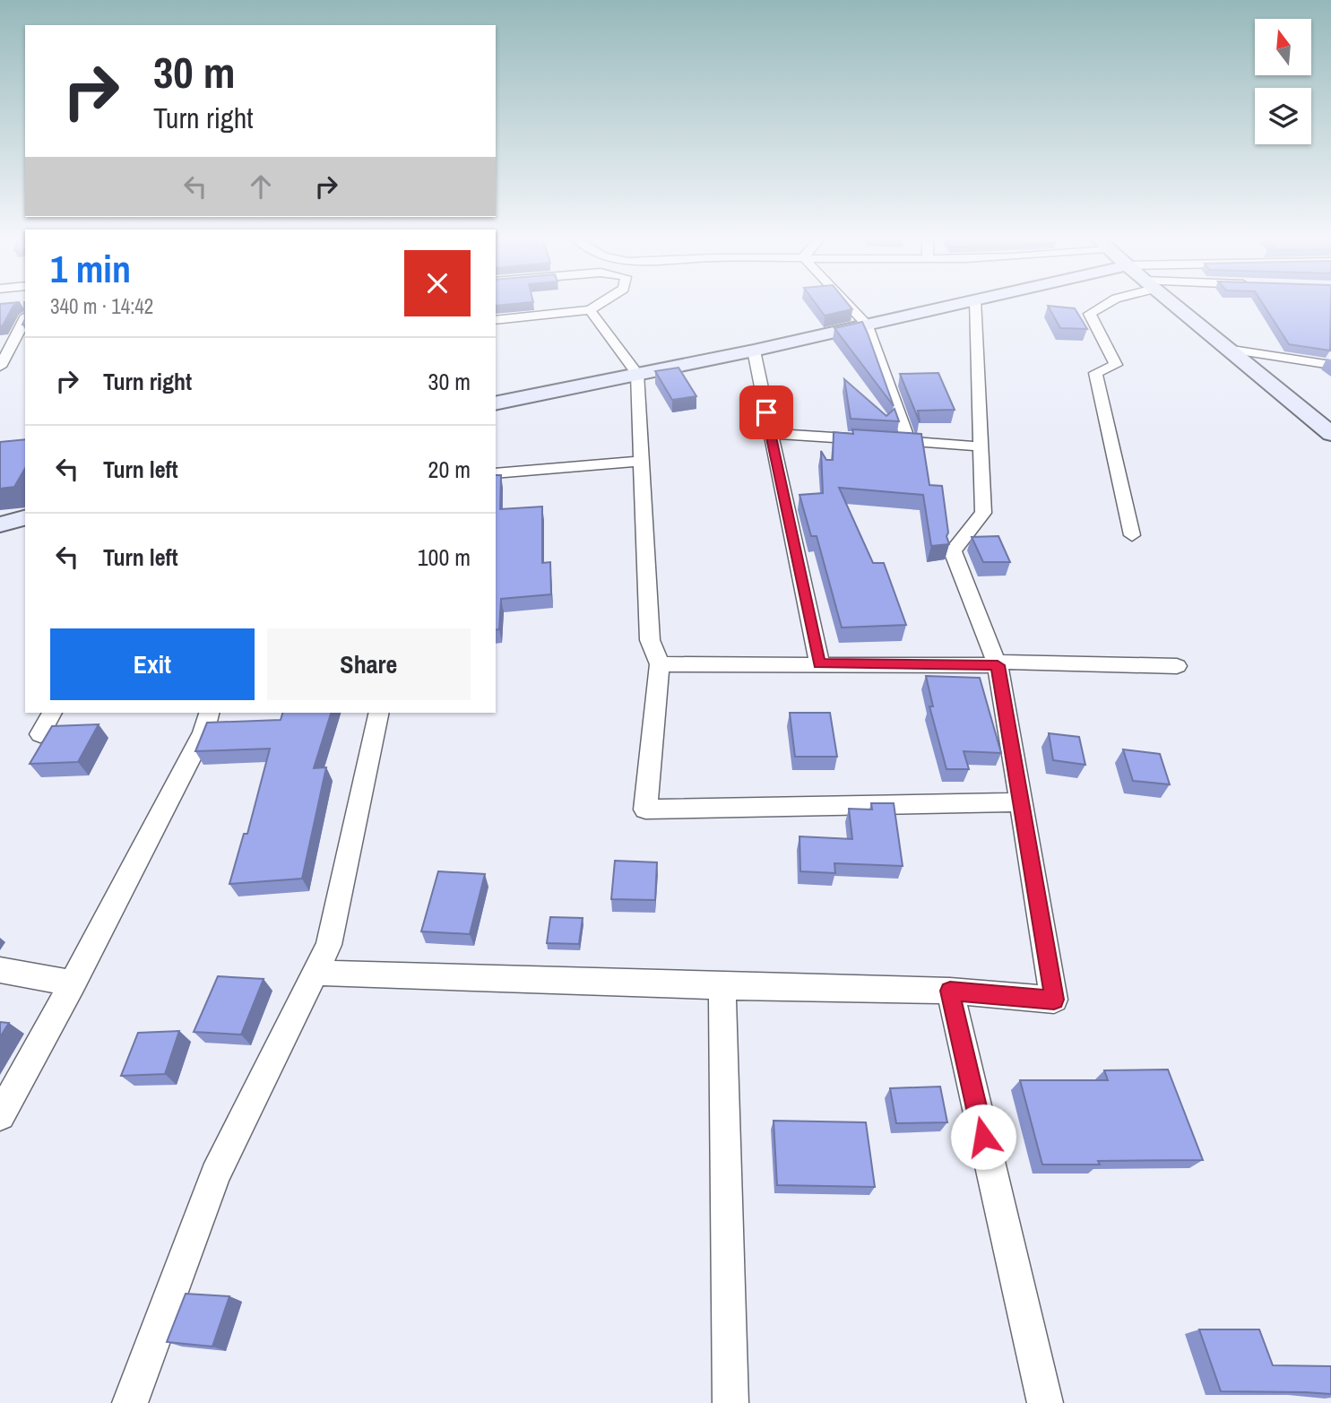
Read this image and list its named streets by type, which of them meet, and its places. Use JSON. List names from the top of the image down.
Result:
{
  "north": "top",
  "page": {
    "turn": ["30 m", "Turn right"],
    "heading": ["1 min", "340 m · 14:42"],
    "list": [
      {
        "name": "Turn right",
        "value": "30 m"
      },
      {
        "name": "Turn left",
        "value": "20 m"
      },
      {
        "name": "Turn left",
        "value": "100 m"
      }
    ],
    "buttons": ["Exit", "Share"]
  }
}
